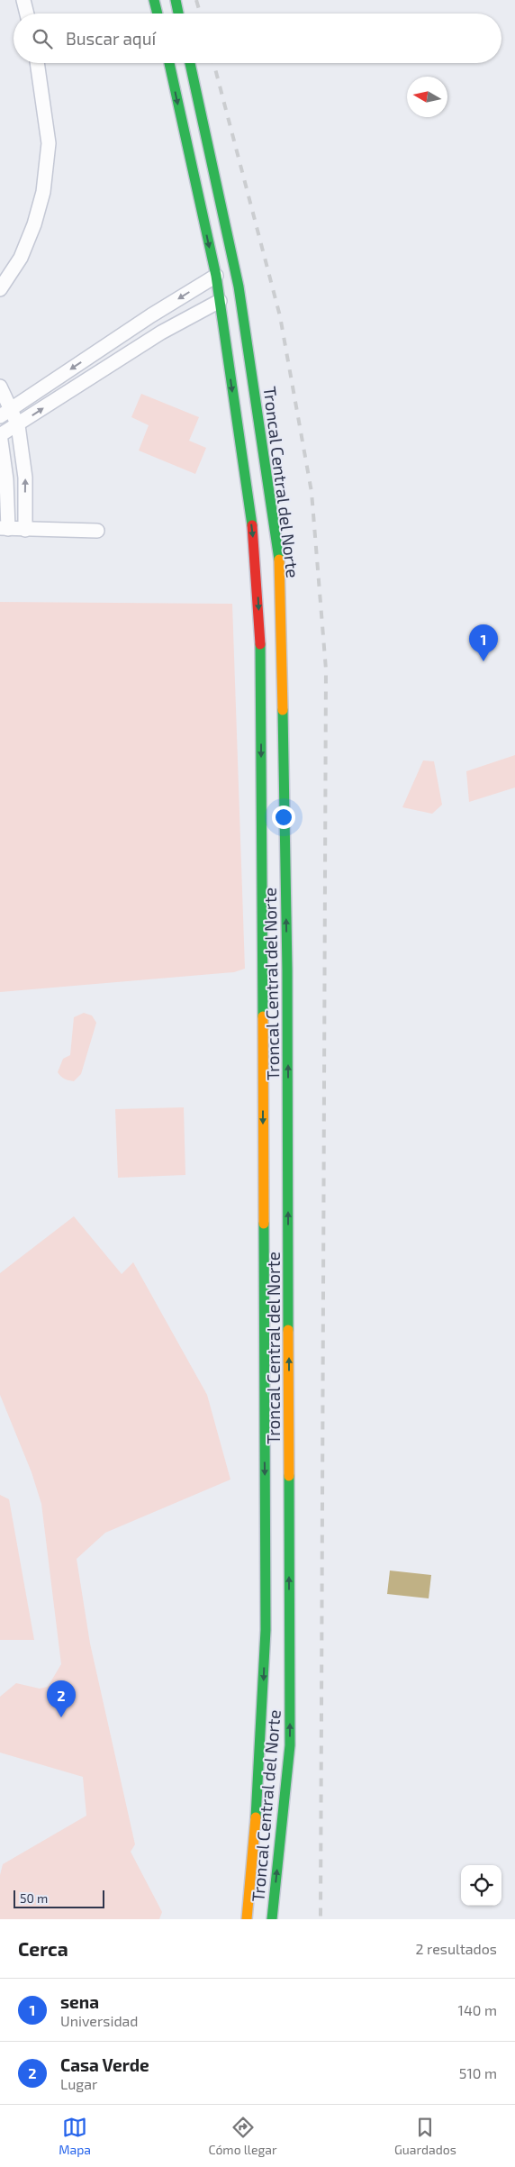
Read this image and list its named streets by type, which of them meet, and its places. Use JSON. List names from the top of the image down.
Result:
{
  "streets": {
    "highway": ["Troncal Central del Norte"]
  },
  "scale_bar": "50 m",
  "north": "left",
  "page": {
    "search": "Buscar aquí",
    "pins": ["1", "2"],
    "scale": "50 m",
    "heading": ["Cerca", "2 resultados"],
    "list": [
      {
        "mark": "1",
        "name": "sena",
        "note": "Universidad",
        "value": "140 m"
      },
      {
        "mark": "2",
        "name": "Casa Verde",
        "note": "Lugar",
        "value": "510 m"
      }
    ],
    "nav": ["Mapa", "Cómo llegar", "Guardados"]
  }
}
